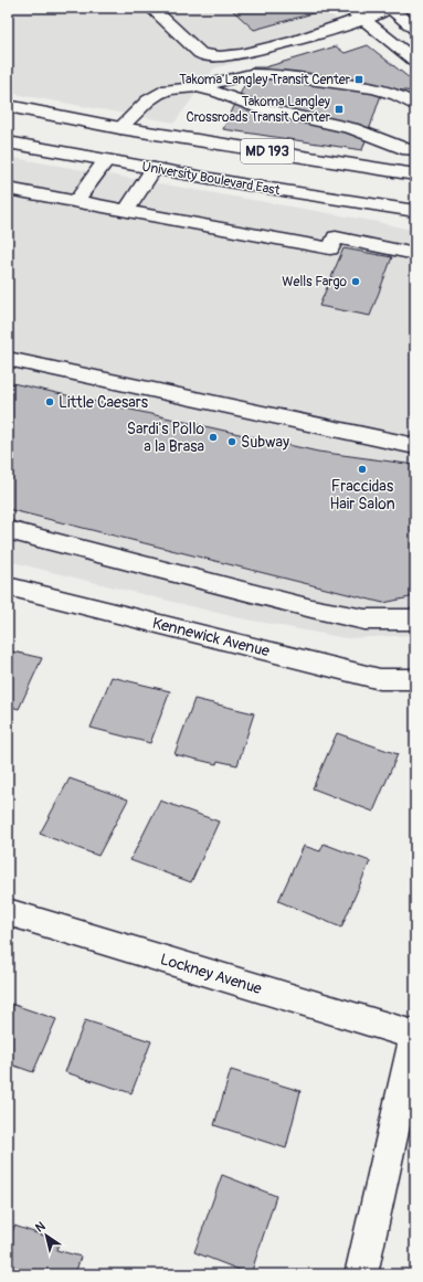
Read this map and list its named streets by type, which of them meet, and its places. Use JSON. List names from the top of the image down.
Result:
{
  "streets": {
    "main road": [
      "MD 193",
      "University Boulevard East",
      "Kennewick Avenue",
      "Lockney Avenue"
    ]
  },
  "places": {
    "transit": ["Takoma Langley Transit Center", "Takoma Langley Crossroads Transit Center"],
    "other": [
      "Wells Fargo",
      "Little Caesars",
      "Sardi's Pollo a la Brasa",
      "Subway",
      "Fraccidas Hair Salon"
    ]
  },
  "north": "top left"
}
